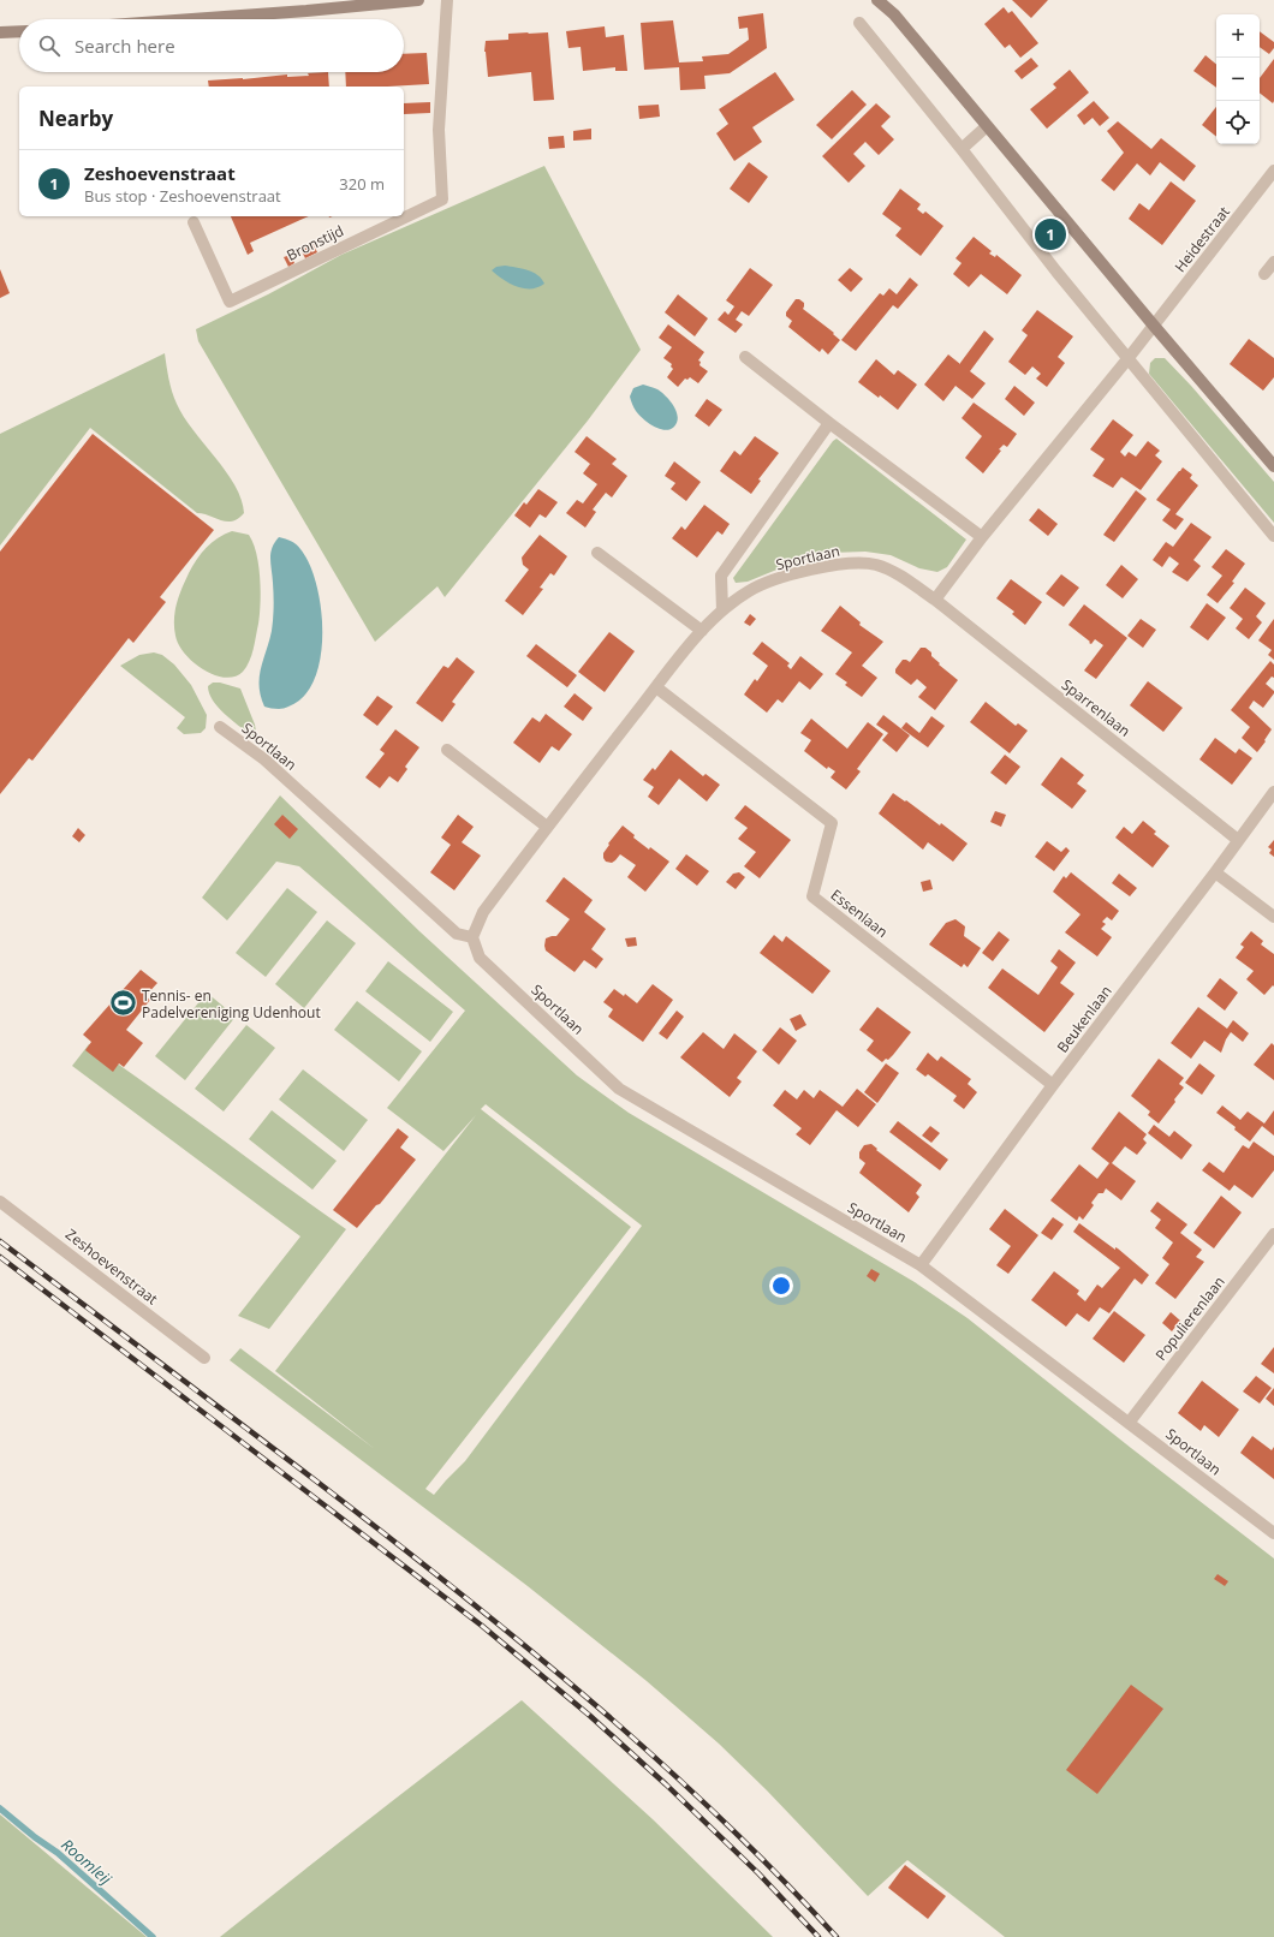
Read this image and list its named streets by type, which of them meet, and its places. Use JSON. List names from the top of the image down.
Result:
{
  "streets": {
    "street": [
      "Heidestraat",
      "Bronstijd",
      "Sportlaan",
      "Sparrenlaan",
      "Essenlaan",
      "Beukenlaan",
      "Zeshoevenstraat",
      "Populierenlaan"
    ]
  },
  "crossings": [
    ["Sportlaan", "Sparrenlaan"],
    ["Sportlaan", "Essenlaan"],
    ["Sportlaan", "Beukenlaan"],
    ["Sportlaan", "Populierenlaan"],
    ["Sparrenlaan", "Beukenlaan"],
    ["Essenlaan", "Beukenlaan"]
  ],
  "water": ["Roomleij"],
  "places": {
    "sports": ["Tennis- en Padelvereniging Udenhout"]
  },
  "page": {
    "map_buttons": ["+", "−"],
    "search": "Search here",
    "heading": "Nearby",
    "list": [
      {
        "mark": "1",
        "name": "Zeshoevenstraat",
        "note": "Bus stop · Zeshoevenstraat",
        "value": "320 m"
      }
    ],
    "pins": "1"
  }
}
